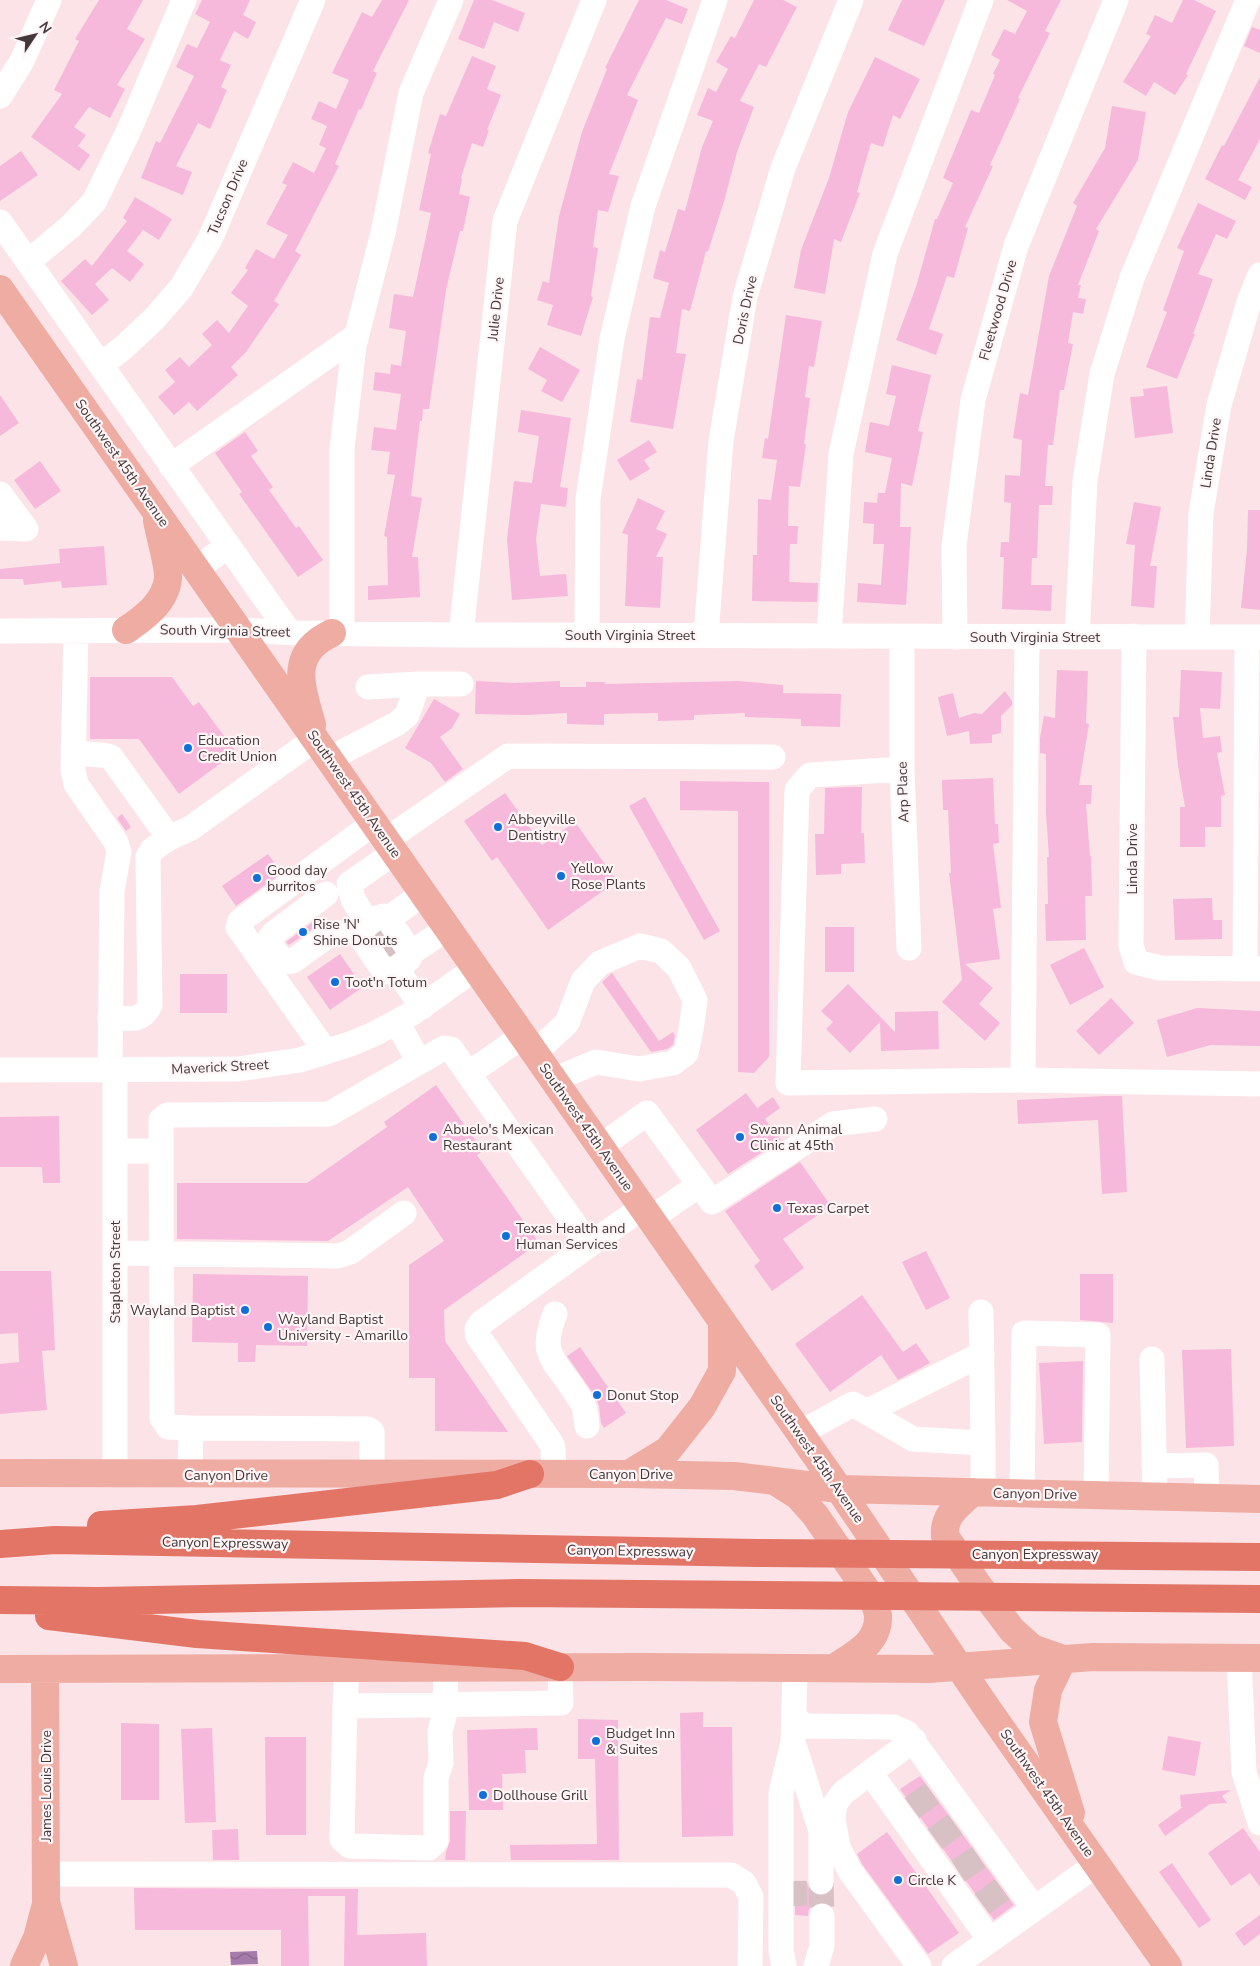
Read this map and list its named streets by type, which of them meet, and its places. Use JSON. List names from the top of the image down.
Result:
{
  "streets": {
    "highway": ["Canyon Expressway"],
    "main road": ["Southwest 45th Avenue", "Canyon Drive", "James Louis Drive"],
    "street": [
      "Tucson Drive",
      "Julie Drive",
      "Doris Drive",
      "Fleetwood Drive",
      "Linda Drive",
      "South Virginia Street",
      "Arp Place",
      "Maverick Street",
      "Stapleton Street"
    ]
  },
  "crossings": [
    ["Julie Drive", "South Virginia Street"],
    ["Doris Drive", "South Virginia Street"],
    ["Fleetwood Drive", "South Virginia Street"],
    ["Linda Drive", "South Virginia Street"],
    ["Southwest 45th Avenue", "South Virginia Street"],
    ["Southwest 45th Avenue", "Maverick Street"],
    ["Southwest 45th Avenue", "Canyon Drive"],
    ["South Virginia Street", "Arp Place"],
    ["South Virginia Street", "Stapleton Street"],
    ["Maverick Street", "Stapleton Street"],
    ["Stapleton Street", "Canyon Drive"]
  ],
  "places": [
    "Education Credit Union",
    "Abbeyville Dentistry",
    "Yellow Rose Plants",
    "Good day burritos",
    "Rise 'N' Shine Donuts",
    "Toot'n Totum",
    "Abuelo's Mexican Restaurant",
    "Swann Animal Clinic at 45th",
    "Texas Carpet",
    "Texas Health and Human Services",
    "Wayland Baptist",
    "Wayland Baptist University - Amarillo",
    "Donut Stop",
    "Budget Inn & Suites",
    "Dollhouse Grill",
    "Circle K"
  ],
  "north": "top right"
}
